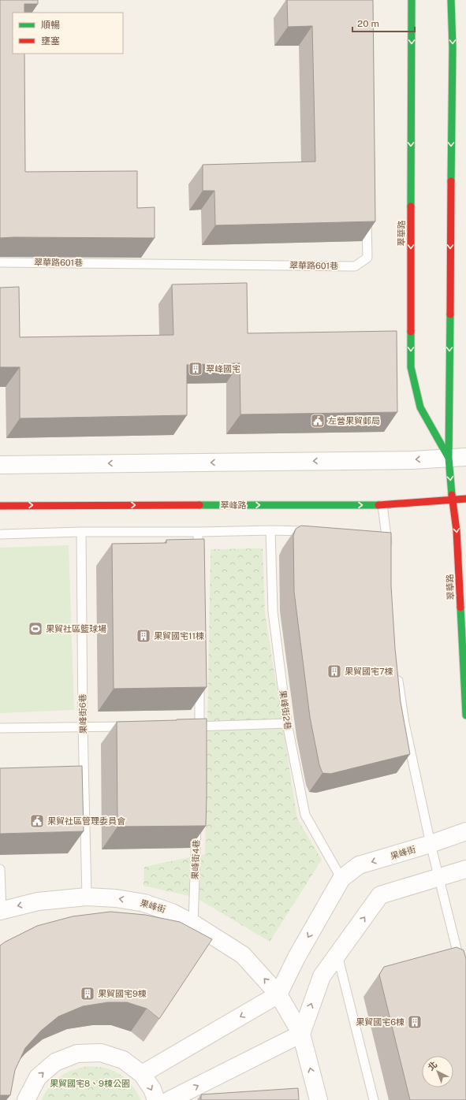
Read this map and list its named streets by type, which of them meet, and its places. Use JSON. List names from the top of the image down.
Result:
{
  "streets": {
    "street": ["翠華路", "翠峰路", "果峰街"],
    "lane": [
      "翠華路601巷",
      "果峰街2巷",
      "果峰街6巷",
      "果峰街4巷"
    ]
  },
  "crossings": [
    ["翠華路", "翠峰路"],
    ["果峰街2巷", "果峰街"],
    ["果峰街6巷", "果峰街"],
    ["果峰街", "果峰街4巷"]
  ],
  "one_way": ["翠華路"],
  "parks": ["果貿國宅8、9棟公園"],
  "places": {
    "building": [
      "翠峰國宅",
      "果貿國宅11棟",
      "果貿國宅7棟",
      "果貿國宅9棟",
      "果貿國宅6棟"
    ],
    "public building": ["左營果貿郵局", "果貿社區管理委員會"],
    "sports": ["果貿社區籃球場"]
  },
  "legend": ["順暢", "壅塞"],
  "scale_bar": "20 m",
  "north": "top left"
}
